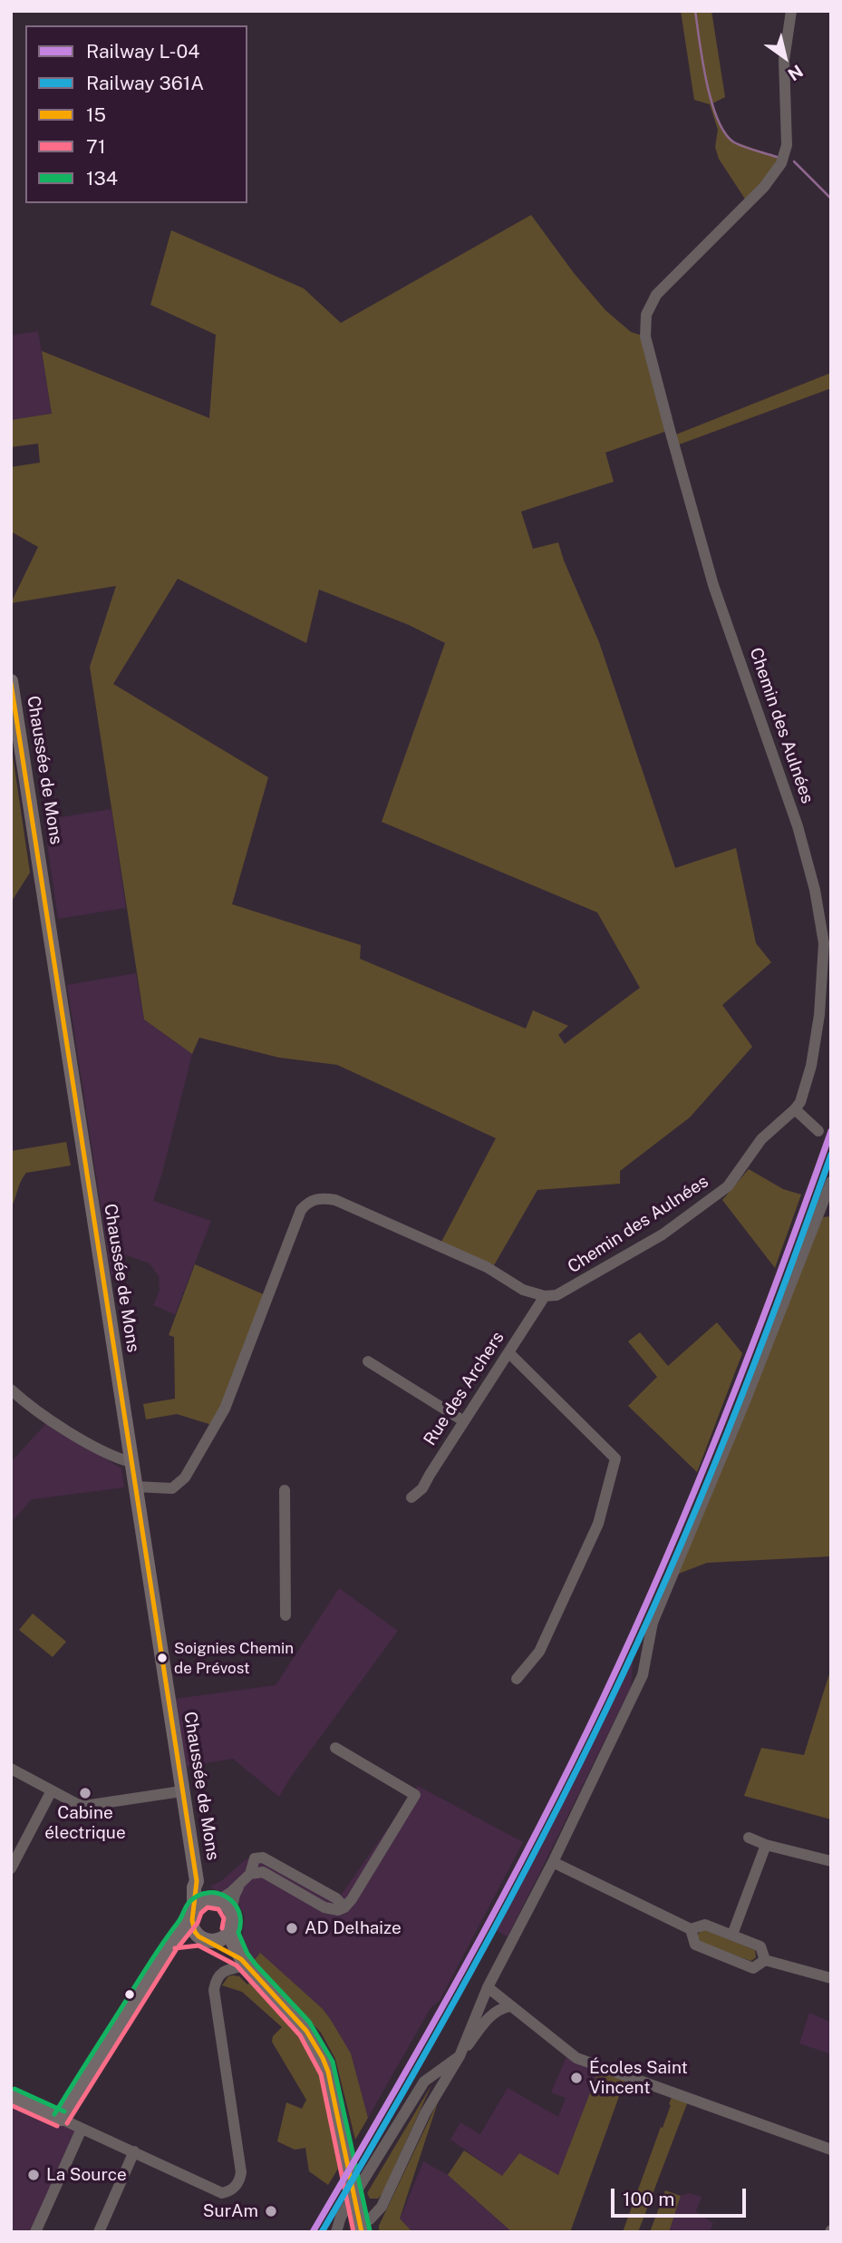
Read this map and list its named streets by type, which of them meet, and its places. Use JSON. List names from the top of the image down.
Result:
{
  "streets": {
    "main road": ["Chaussée de Mons"],
    "street": ["Chemin des Aulnées", "Rue des Archers"]
  },
  "crossings": [
    ["Chemin des Aulnées", "Rue des Archers"]
  ],
  "places": [
    "Soignies Chemin de Prévost",
    "Cabine électrique",
    "AD Delhaize",
    "Écoles Saint Vincent",
    "La Source",
    "SurAm"
  ],
  "lines": [
    "transit line 15",
    "rail line L-04",
    "rail line 361A",
    "transit line 134",
    "transit line 71"
  ],
  "legend": [
    "Railway L-04",
    "Railway 361A",
    "15",
    "71",
    "134"
  ],
  "scale_bar": "100 m",
  "north": "bottom right"
}
